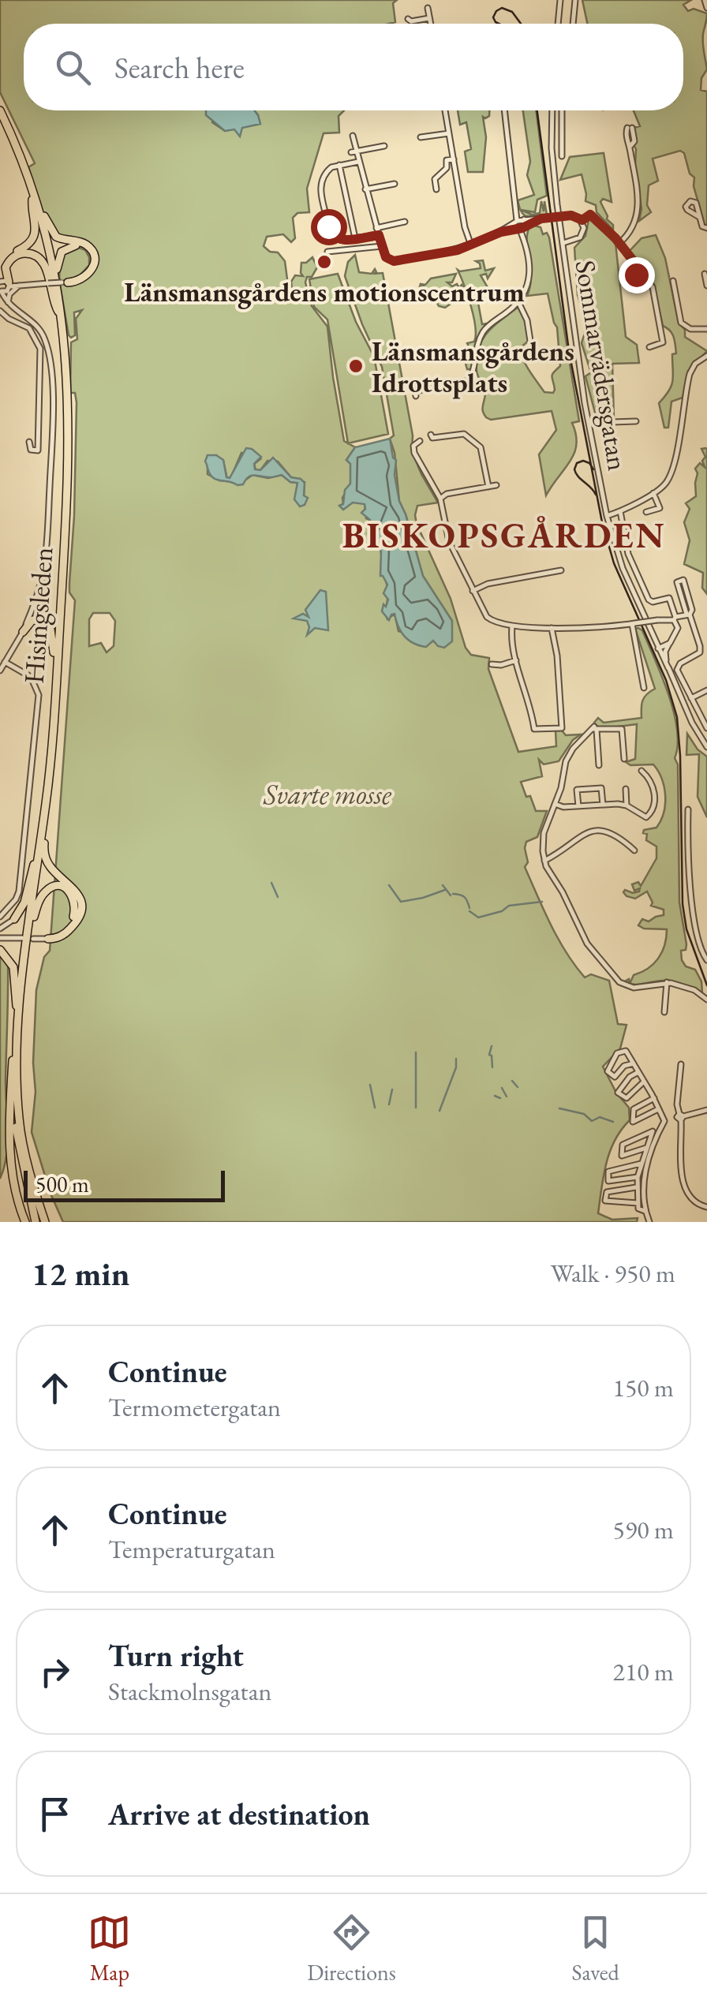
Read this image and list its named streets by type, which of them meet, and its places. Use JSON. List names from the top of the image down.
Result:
{
  "streets": {
    "highway": ["Hisingsleden"],
    "street": ["Sommarvädersgatan"]
  },
  "districts": ["BISKOPSGÅRDEN"],
  "parks": ["Svarte mosse"],
  "places": ["Länsmansgårdens motionscentrum", "Länsmansgårdens Idrottsplats"],
  "scale_bar": "500 m",
  "page": {
    "search": "Search here",
    "scale": "500 m",
    "heading": ["12 min", "Walk · 950 m"],
    "list": [
      ["Continue", "Termometergatan", "150 m"],
      ["Continue", "Temperaturgatan", "590 m"],
      ["Turn right", "Stackmolnsgatan", "210 m"],
      "Arrive at destination"
    ],
    "nav": ["Map", "Directions", "Saved"]
  }
}
